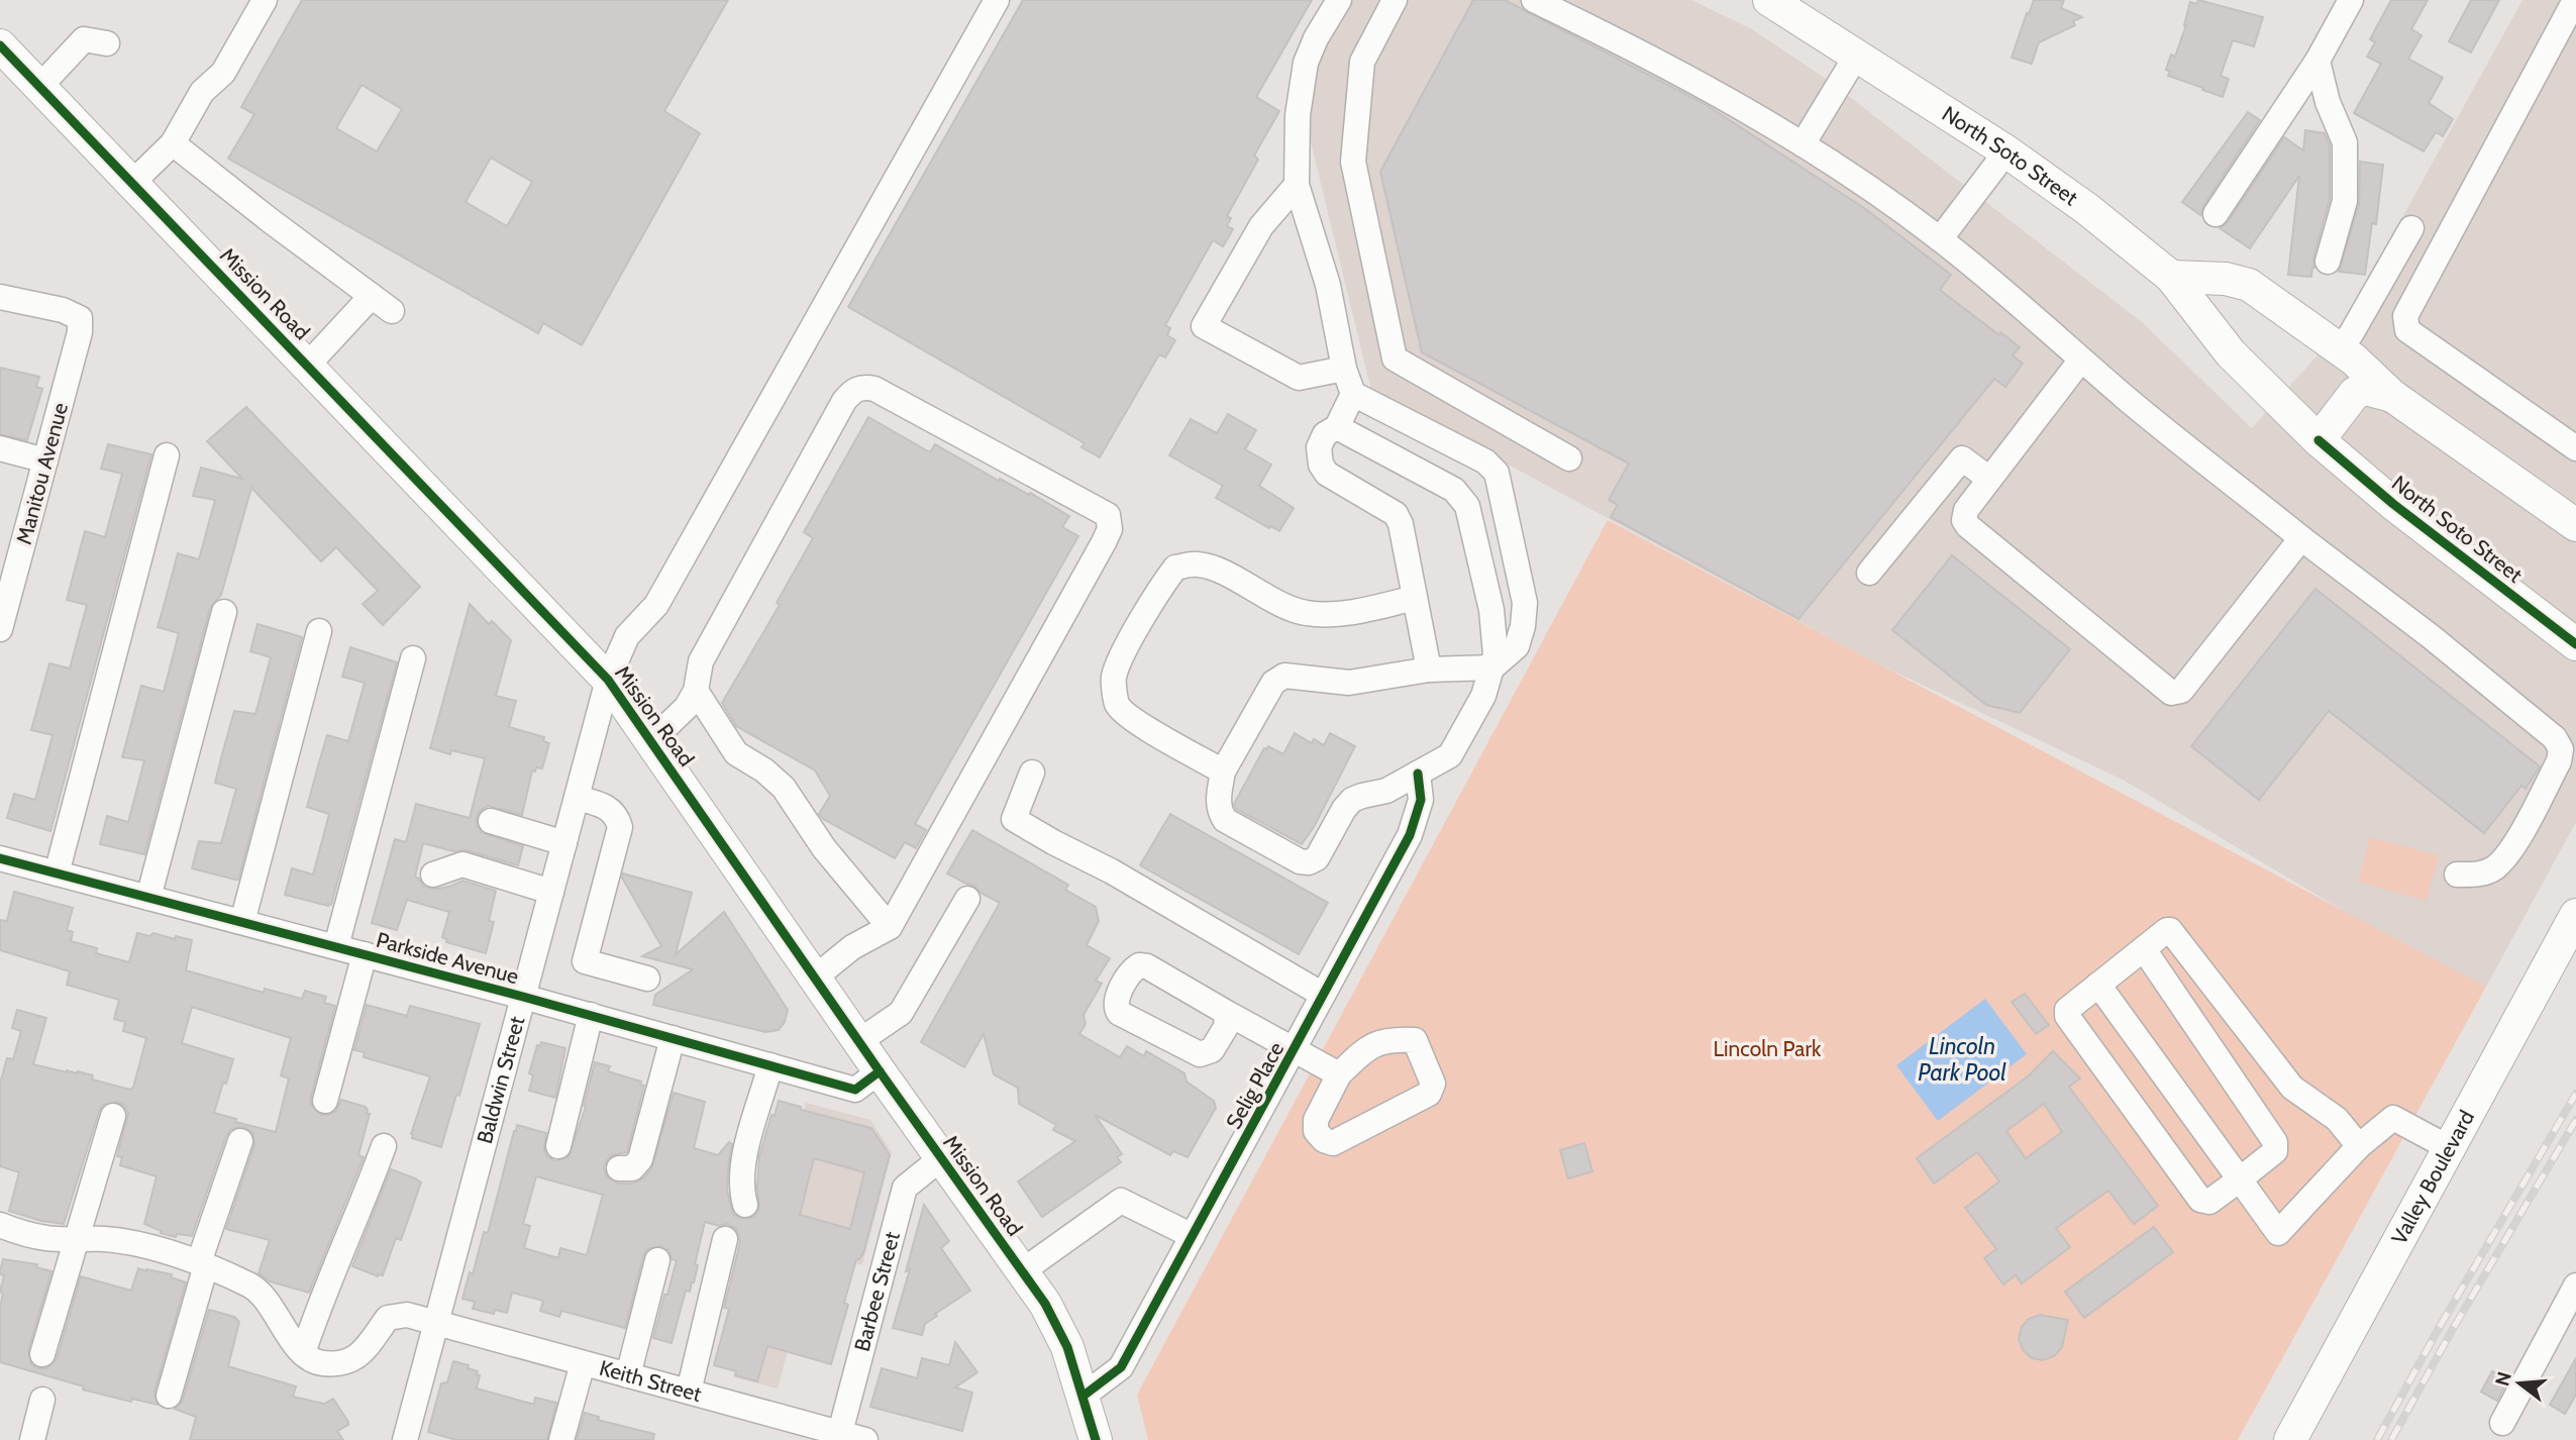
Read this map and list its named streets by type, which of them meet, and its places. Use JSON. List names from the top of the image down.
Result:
{
  "streets": {
    "main road": ["North Soto Street", "Mission Road", "Valley Boulevard"],
    "street": [
      "Manitou Avenue",
      "Parkside Avenue",
      "Baldwin Street",
      "Selig Place",
      "Barbee Street",
      "Keith Street"
    ]
  },
  "crossings": [
    ["Mission Road", "Parkside Avenue"],
    ["Mission Road", "Baldwin Street"],
    ["Mission Road", "Selig Place"],
    ["Mission Road", "Barbee Street"],
    ["Parkside Avenue", "Baldwin Street"],
    ["Baldwin Street", "Keith Street"],
    ["Barbee Street", "Keith Street"]
  ],
  "water": ["Lincoln Park Pool"],
  "parks": ["Lincoln Park"],
  "north": "left"
}
